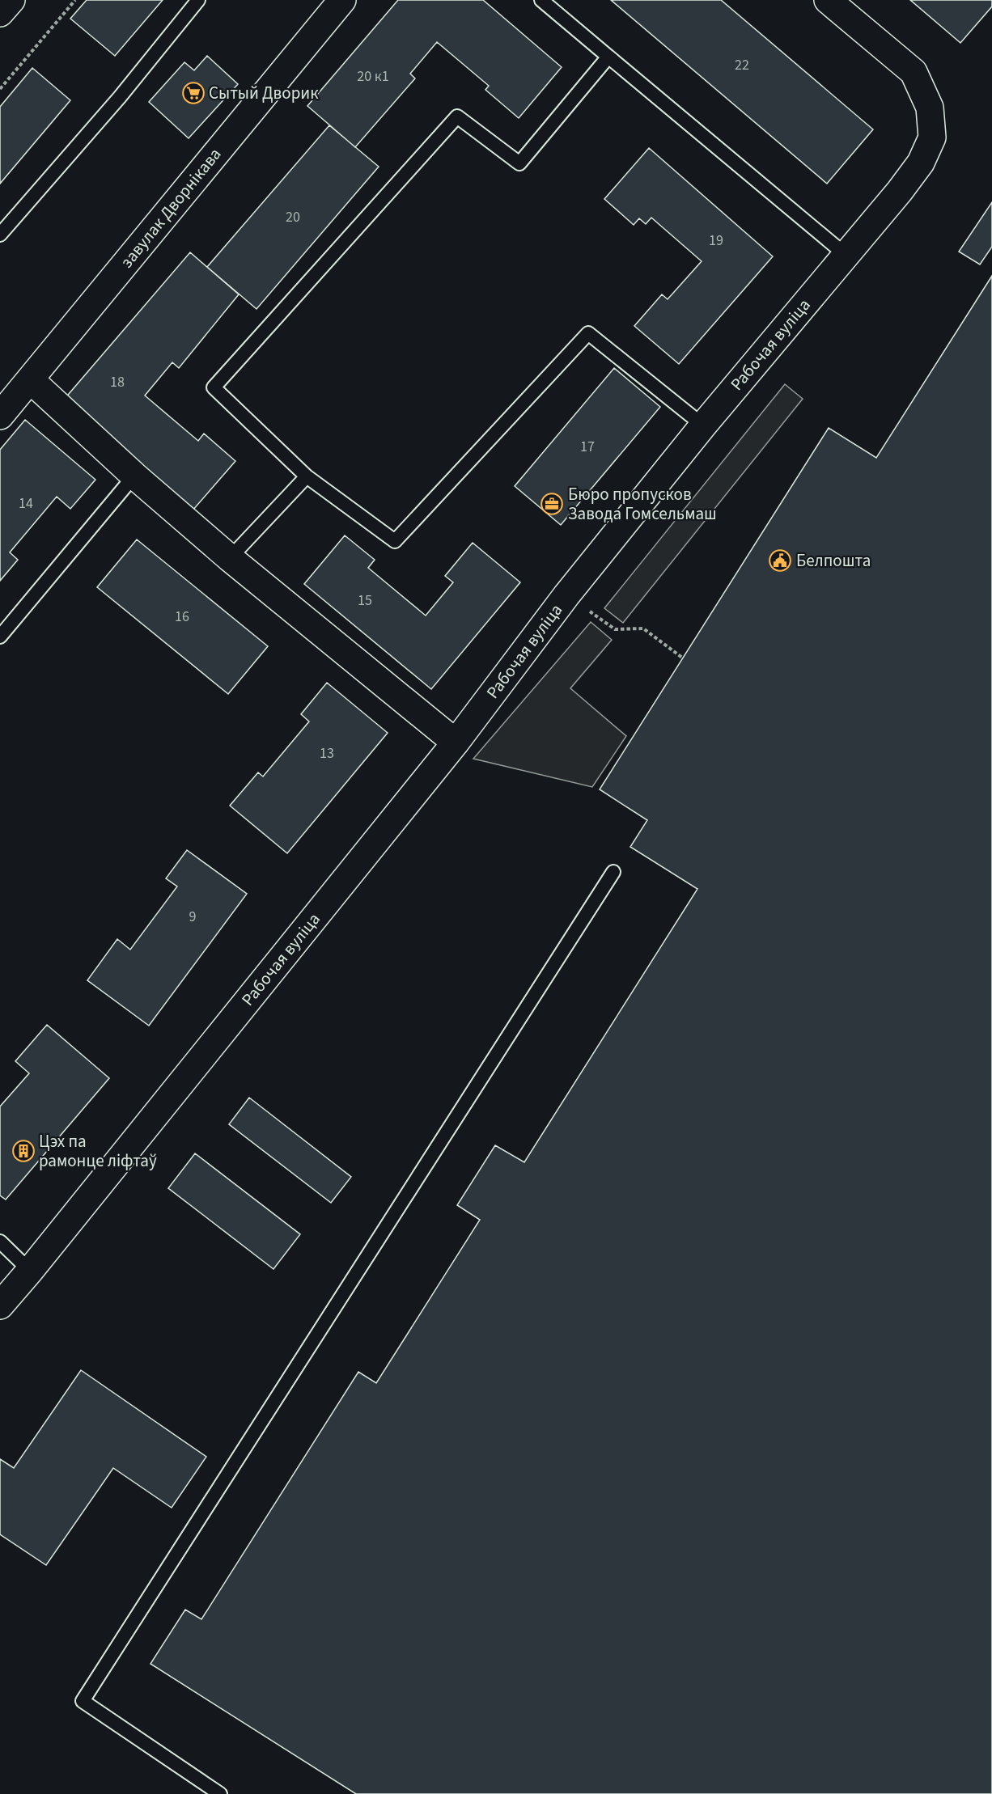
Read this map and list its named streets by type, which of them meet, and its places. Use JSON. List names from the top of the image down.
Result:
{
  "streets": {
    "street": ["завулак Дворнікава", "Рабочая вуліца"]
  },
  "places": {
    "supermarket": ["Сытый Дворик"],
    "office": ["Бюро пропусков Завода Гомсельмаш"],
    "public building": ["Белпошта"],
    "building": ["Цэх па рамонце ліфтаў"]
  },
  "house_numbers": [
    "22",
    "20 к1",
    "20",
    "19",
    "18",
    "17",
    "14",
    "15",
    "16",
    "13",
    "9"
  ]
}
